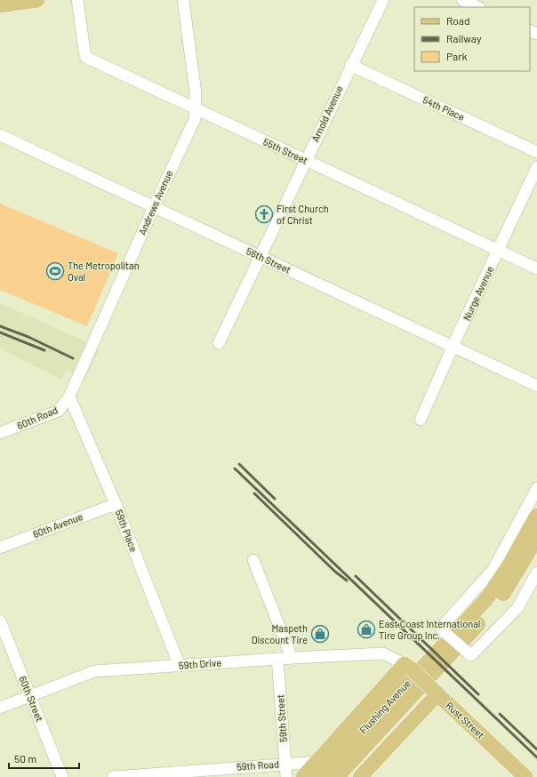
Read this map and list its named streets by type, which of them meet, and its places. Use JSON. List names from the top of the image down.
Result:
{
  "streets": {
    "main road": ["Flushing Avenue", "Rust Street"],
    "street": [
      "54th Place",
      "Arnold Avenue",
      "55th Street",
      "Andrews Avenue",
      "56th Street",
      "Nurge Avenue",
      "60th Road",
      "60th Avenue",
      "59th Place",
      "59th Drive",
      "60th Street",
      "59th Street",
      "59th Road"
    ]
  },
  "crossings": [
    ["54th Place", "Arnold Avenue"],
    ["Arnold Avenue", "55th Street"],
    ["Arnold Avenue", "56th Street"],
    ["55th Street", "Andrews Avenue"],
    ["55th Street", "Nurge Avenue"],
    ["Andrews Avenue", "56th Street"],
    ["Andrews Avenue", "60th Road"],
    ["Andrews Avenue", "59th Place"],
    ["56th Street", "Nurge Avenue"],
    ["60th Road", "59th Place"],
    ["60th Avenue", "59th Place"],
    ["59th Place", "59th Drive"],
    ["59th Drive", "60th Street"],
    ["59th Drive", "59th Street"],
    ["59th Drive", "Rust Street"],
    ["59th Street", "59th Road"]
  ],
  "places": {
    "church": ["First Church of Christ"],
    "sports": ["The Metropolitan Oval"],
    "shop": ["East Coast International Tire Group Inc.", "Maspeth Discount Tire"]
  },
  "legend": ["Road", "Railway", "Park"],
  "scale_bar": "50 m"
}
